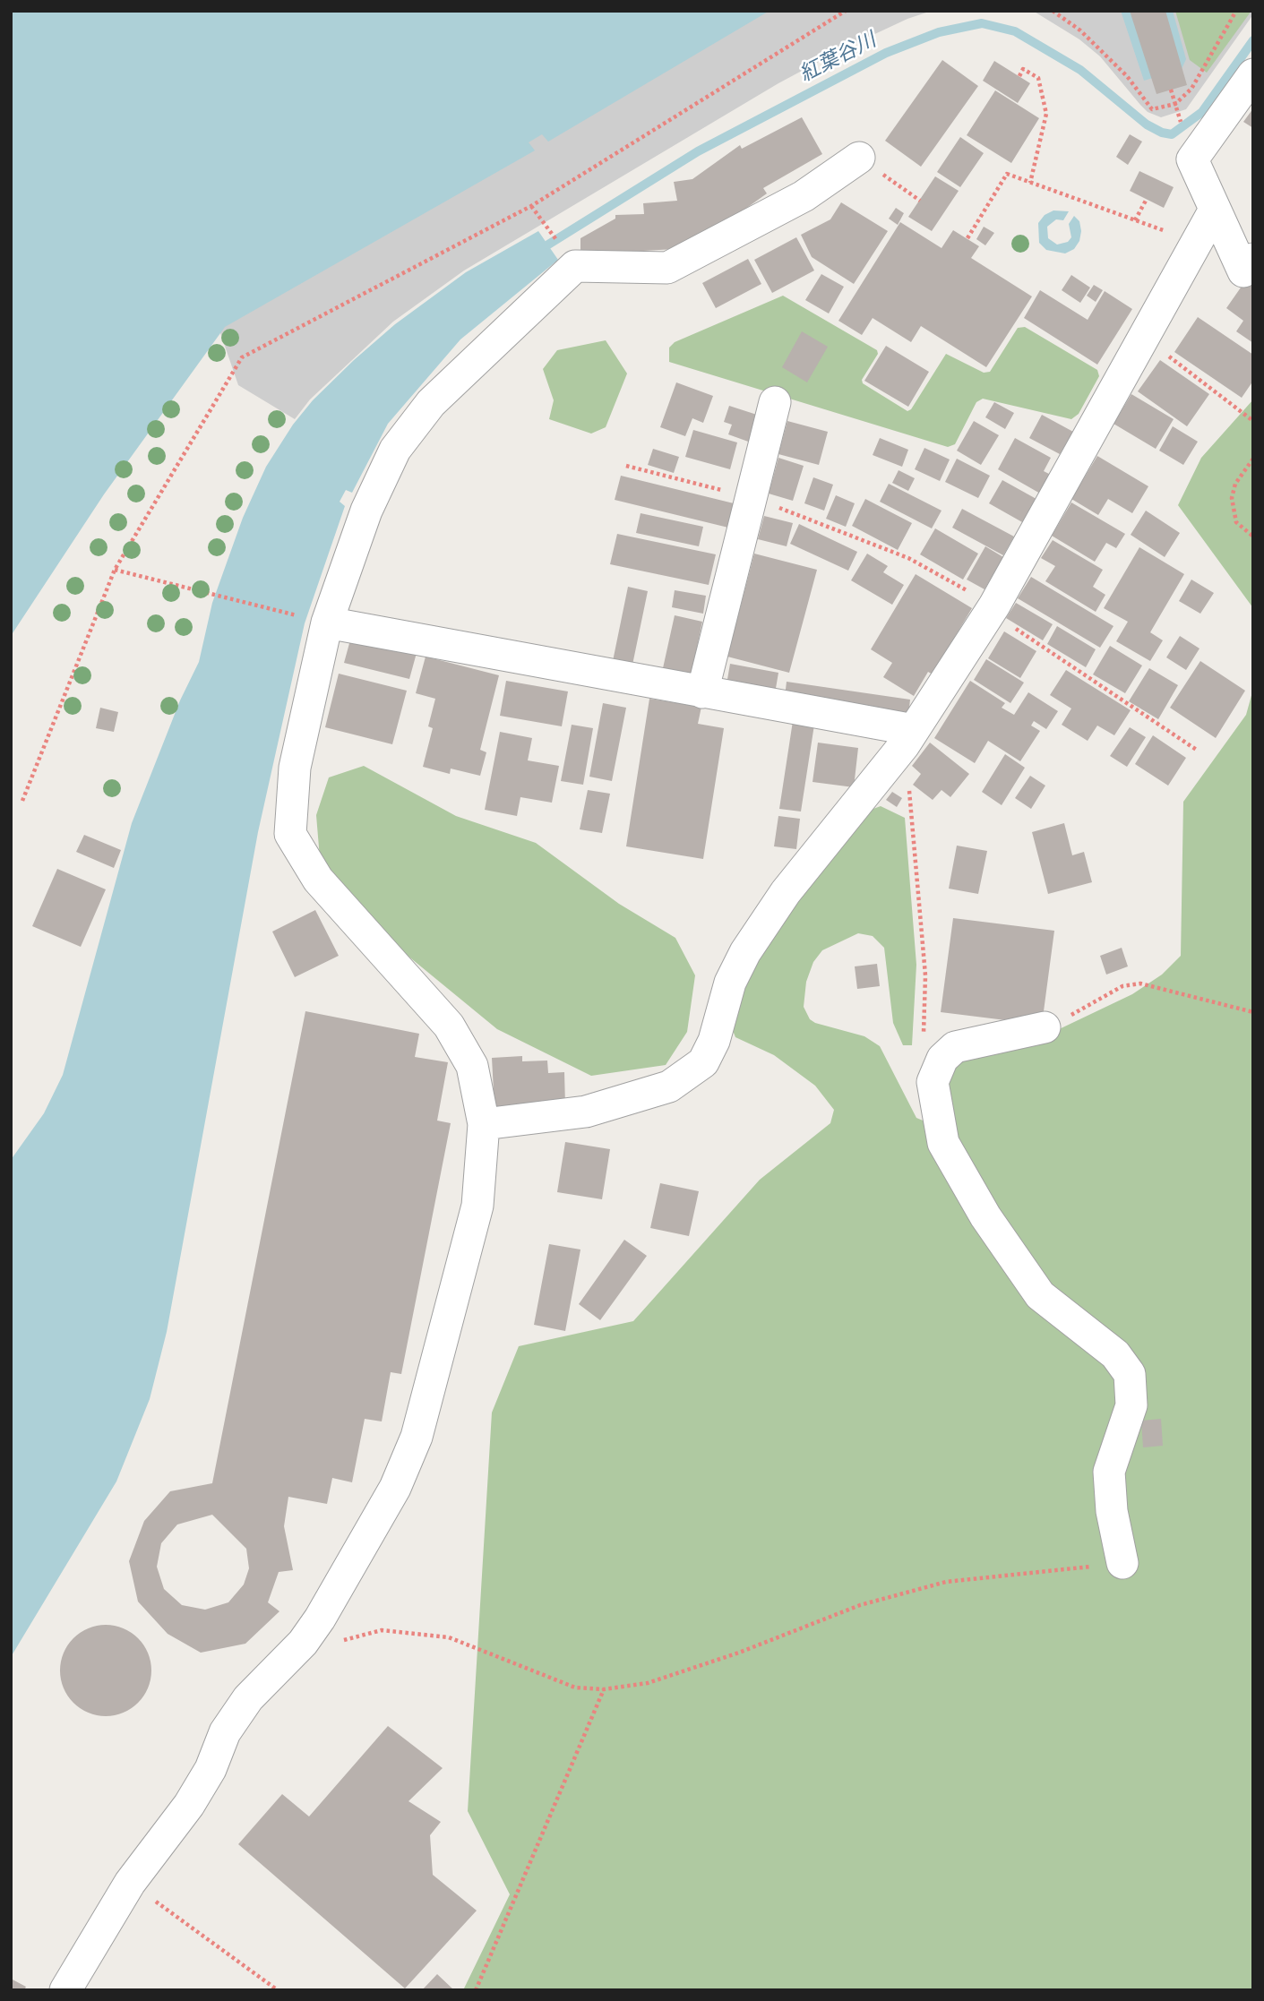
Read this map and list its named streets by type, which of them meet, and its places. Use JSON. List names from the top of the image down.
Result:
{
  "water": ["紅葉谷川"]
}
